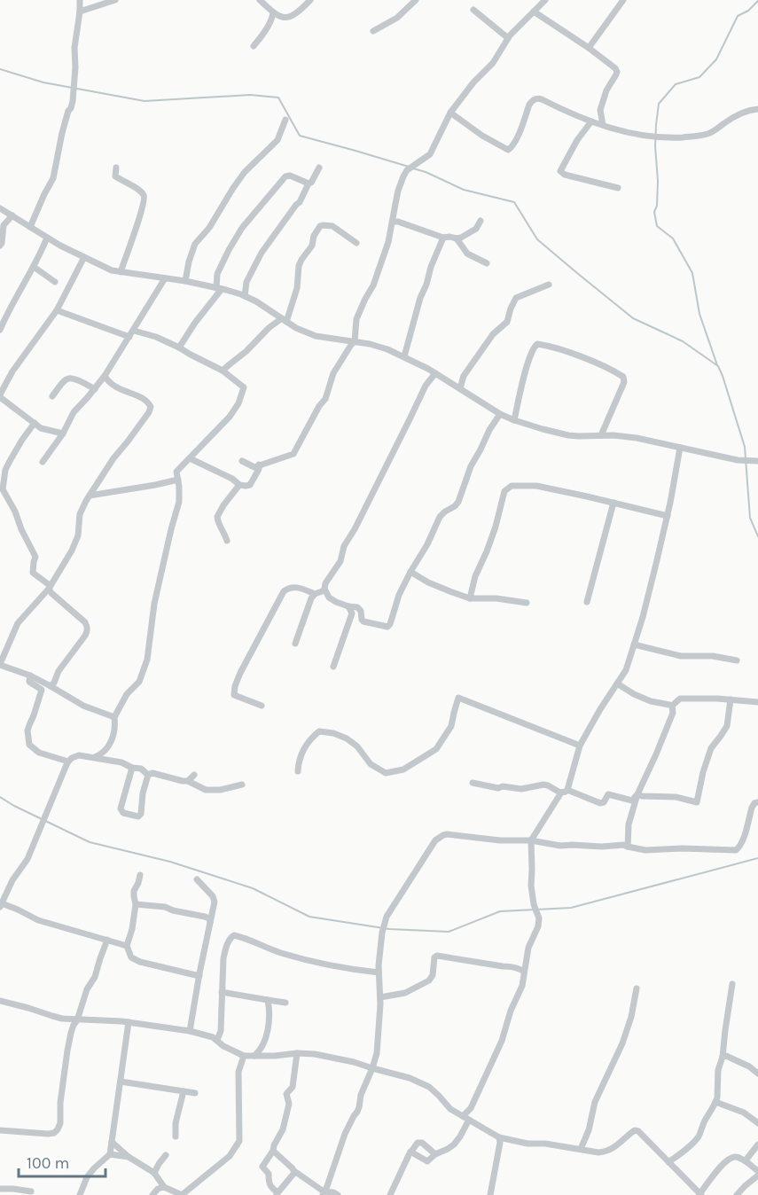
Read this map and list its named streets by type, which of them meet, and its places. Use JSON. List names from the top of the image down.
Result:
{
  "scale_bar": "100 m"
}
